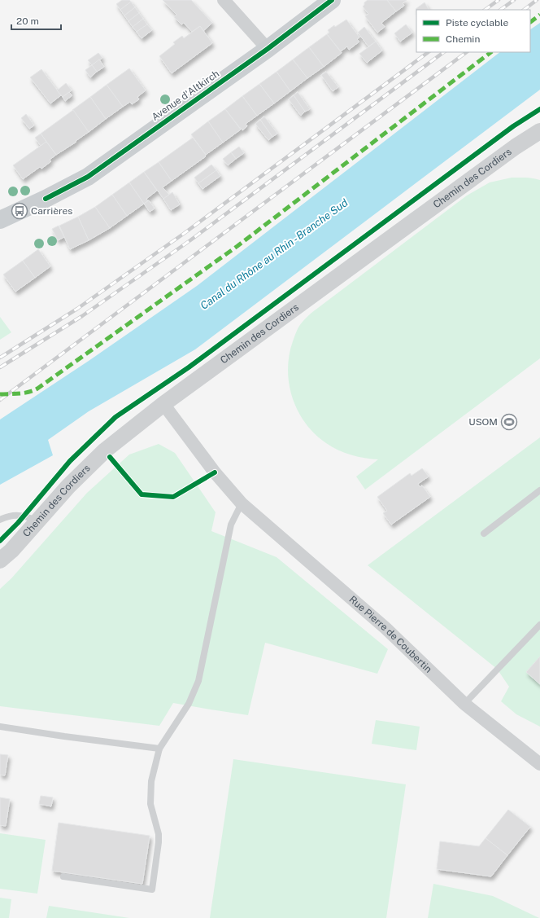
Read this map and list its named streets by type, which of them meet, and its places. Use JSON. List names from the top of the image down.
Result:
{
  "streets": {
    "main road": ["Avenue d'Altkirch"],
    "street": ["Chemin des Cordiers", "Rue Pierre de Coubertin"]
  },
  "crossings": [
    ["Chemin des Cordiers", "Rue Pierre de Coubertin"]
  ],
  "water": ["Canal du Rhône au Rhin - Branche Sud"],
  "places": {
    "bus stop": ["Carrières"],
    "sports": ["USOM"]
  },
  "legend": ["Piste cyclable", "Chemin"],
  "scale_bar": "20 m"
}
